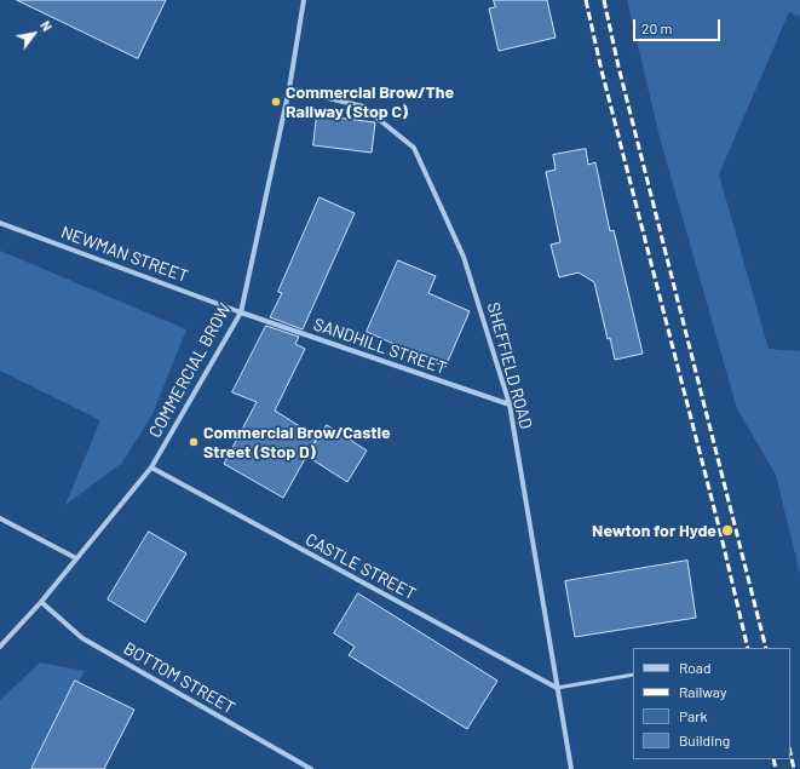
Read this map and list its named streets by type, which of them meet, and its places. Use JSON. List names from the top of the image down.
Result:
{
  "streets": {
    "street": [
      "NEWMAN STREET",
      "SANDHILL STREET",
      "SHEFFIELD ROAD",
      "COMMERCIAL BROW",
      "CASTLE STREET",
      "BOTTOM STREET"
    ]
  },
  "crossings": [
    ["NEWMAN STREET", "SANDHILL STREET"],
    ["NEWMAN STREET", "COMMERCIAL BROW"],
    ["SANDHILL STREET", "SHEFFIELD ROAD"],
    ["SANDHILL STREET", "COMMERCIAL BROW"],
    ["SHEFFIELD ROAD", "COMMERCIAL BROW"],
    ["SHEFFIELD ROAD", "CASTLE STREET"],
    ["COMMERCIAL BROW", "CASTLE STREET"],
    ["COMMERCIAL BROW", "BOTTOM STREET"]
  ],
  "places": ["Commercial Brow/The Railway (Stop C)", "Commercial Brow/Castle Street (Stop D)", "Newton for Hyde"],
  "legend": [
    "Road",
    "Railway",
    "Park",
    "Building"
  ],
  "scale_bar": "20 m",
  "north": "top right"
}
